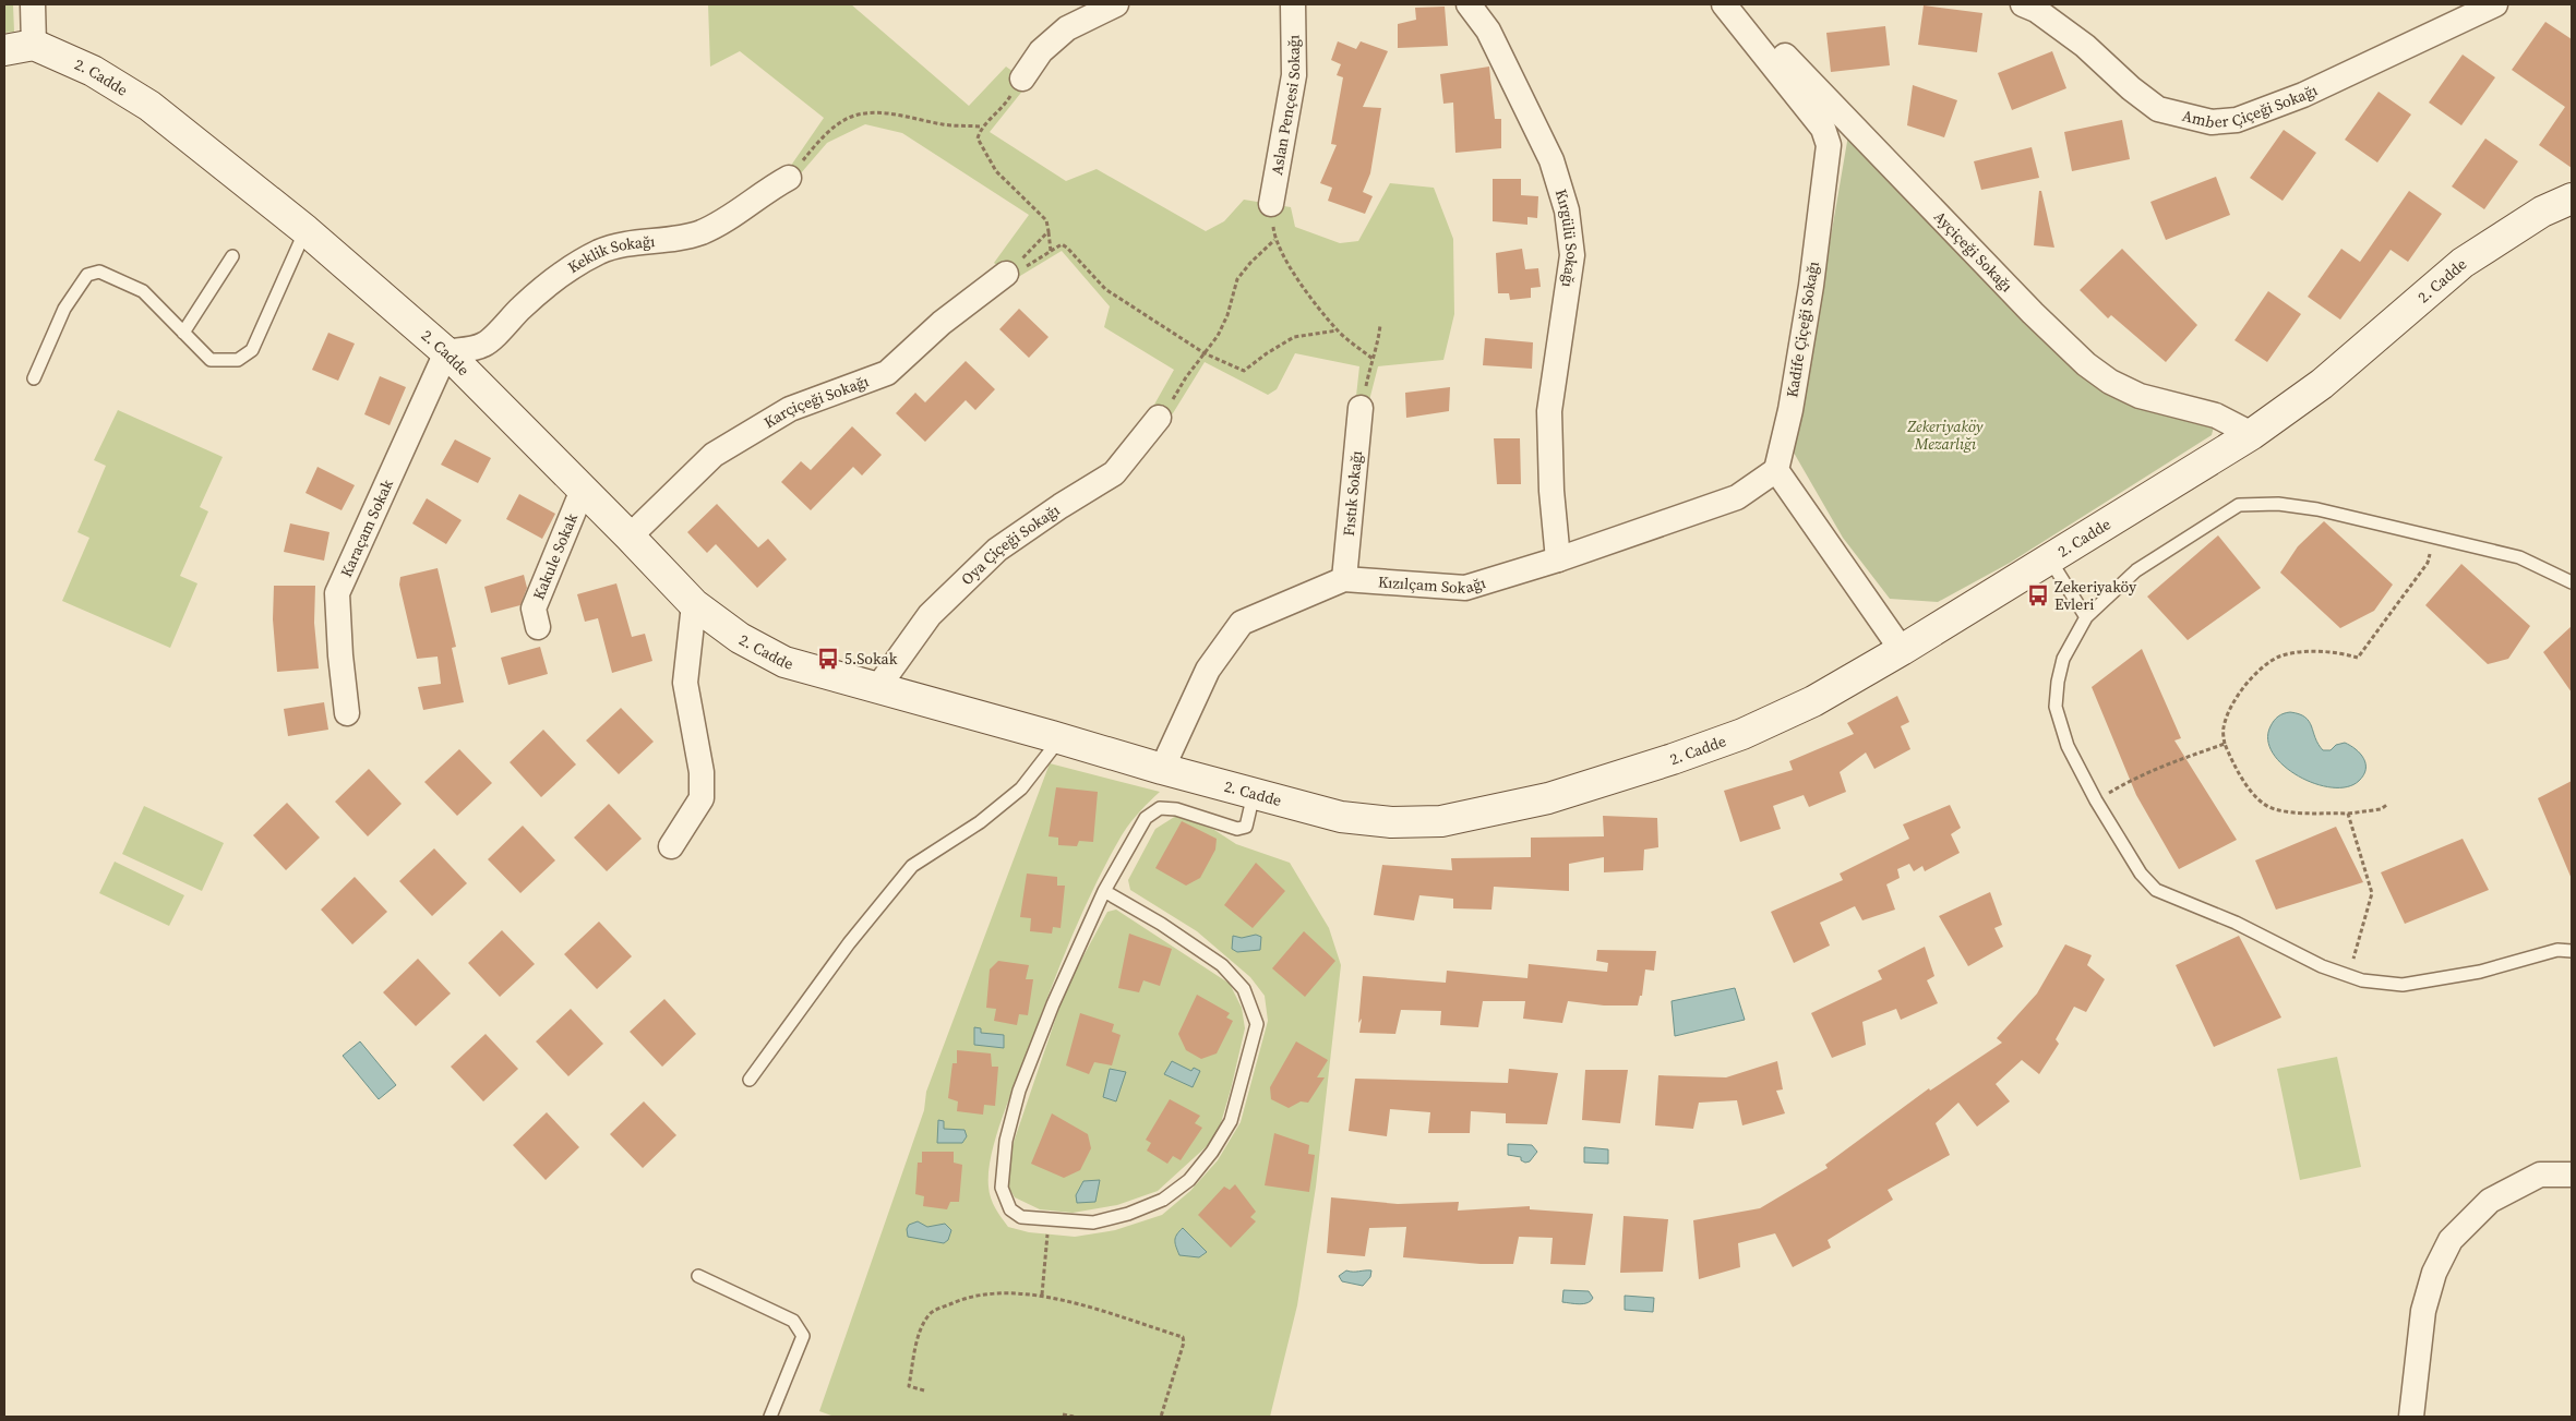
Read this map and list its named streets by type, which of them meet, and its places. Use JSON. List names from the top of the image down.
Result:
{
  "streets": {
    "street": [
      "2. Cadde",
      "Amber Çiçeği Sokağı",
      "Aslan Pençesi Sokağı",
      "Kırgülü Sokağı",
      "Ayçiçeği Sokağı",
      "Keklik Sokağı",
      "Kadife Çiçeği Sokağı",
      "Karçiçeği Sokağı",
      "Fıstık Sokağı",
      "Karaçam Sokak",
      "Oya Çiçeği Sokağı",
      "Kakule Sokak",
      "Kızılçam Sokağı"
    ]
  },
  "crossings": [
    ["2. Cadde", "Ayçiçeği Sokağı"],
    ["2. Cadde", "Keklik Sokağı"],
    ["2. Cadde", "Karçiçeği Sokağı"],
    ["2. Cadde", "Karaçam Sokak"],
    ["2. Cadde", "Oya Çiçeği Sokağı"],
    ["2. Cadde", "Kakule Sokak"],
    ["2. Cadde", "Kızılçam Sokağı"],
    ["Kırgülü Sokağı", "Kızılçam Sokağı"],
    ["Keklik Sokağı", "Karaçam Sokak"],
    ["Kadife Çiçeği Sokağı", "Kızılçam Sokağı"],
    ["Fıstık Sokağı", "Kızılçam Sokağı"]
  ],
  "parks": ["Zekeriyaköy Mezarlığı"],
  "places": {
    "bus stop": ["Zekeriyaköy Evleri", "5.Sokak"]
  }
}
